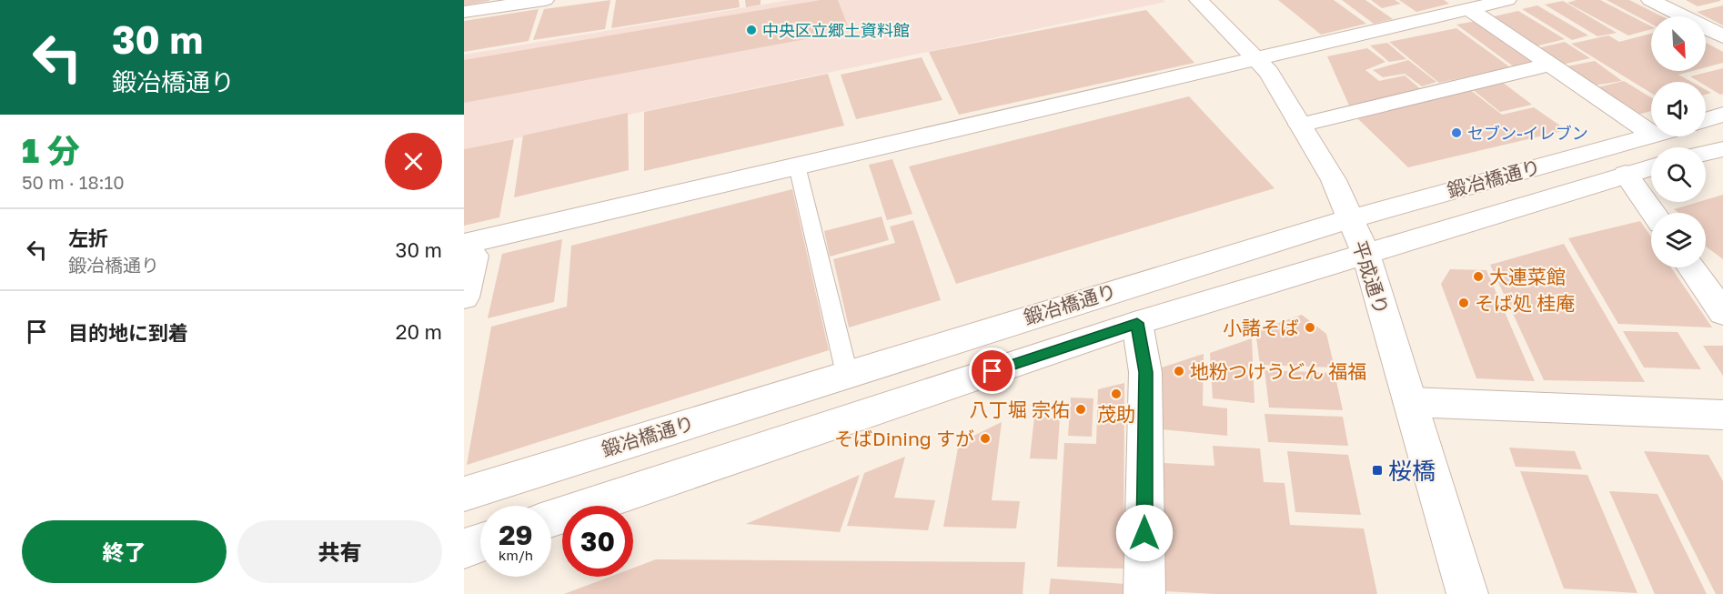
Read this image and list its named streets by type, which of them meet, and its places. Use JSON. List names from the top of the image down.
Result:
{
  "streets": {
    "street": ["鍛冶橋通り", "平成通り"]
  },
  "crossings": [
    ["鍛冶橋通り", "平成通り"]
  ],
  "places": {
    "other": [
      "中央区立郷土資料館",
      "セブン-イレブン",
      "大連菜館",
      "そば処 桂庵",
      "小諸そば",
      "地粉つけうどん 福福",
      "茂助",
      "八丁堀 宗佑",
      "そばDining すが"
    ],
    "transit": ["桜橋"]
  },
  "north": "bottom right",
  "page": {
    "turn": ["30 m", "鍛冶橋通り"],
    "heading": ["1 分", "50 m · 18:10"],
    "list": [
      {
        "name": "左折",
        "note": "鍛冶橋通り",
        "value": "30 m"
      },
      {
        "name": "目的地に到着",
        "value": "20 m"
      }
    ],
    "speed": "29 km/h",
    "limit": "30",
    "buttons": ["終了", "共有"]
  }
}
